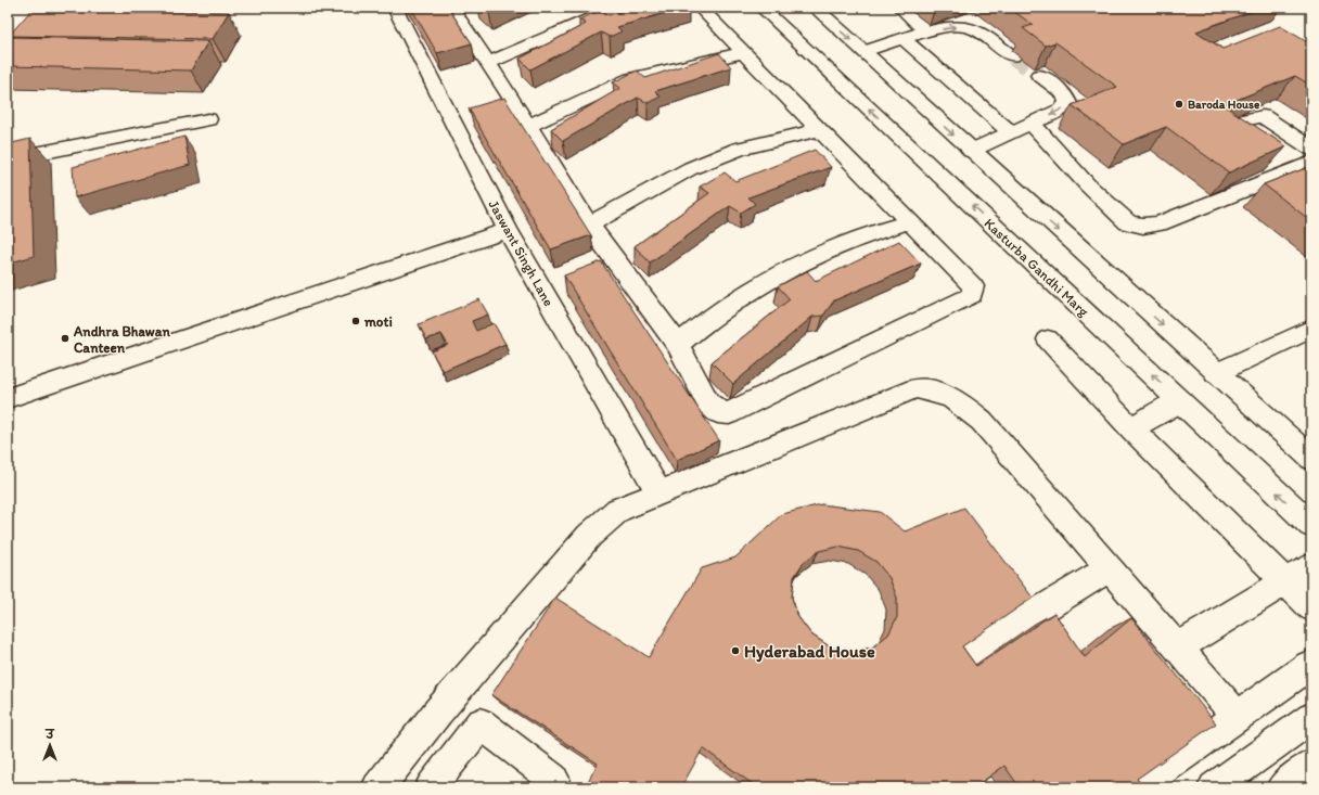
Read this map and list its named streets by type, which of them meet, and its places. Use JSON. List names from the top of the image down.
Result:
{
  "streets": {
    "main road": ["Jaswant Singh Lane", "Kasturba Gandhi Marg"]
  },
  "places": [
    "Baroda House",
    "moti",
    "Andhra Bhawan Canteen",
    "Hyderabad House"
  ],
  "north": "top"
}
